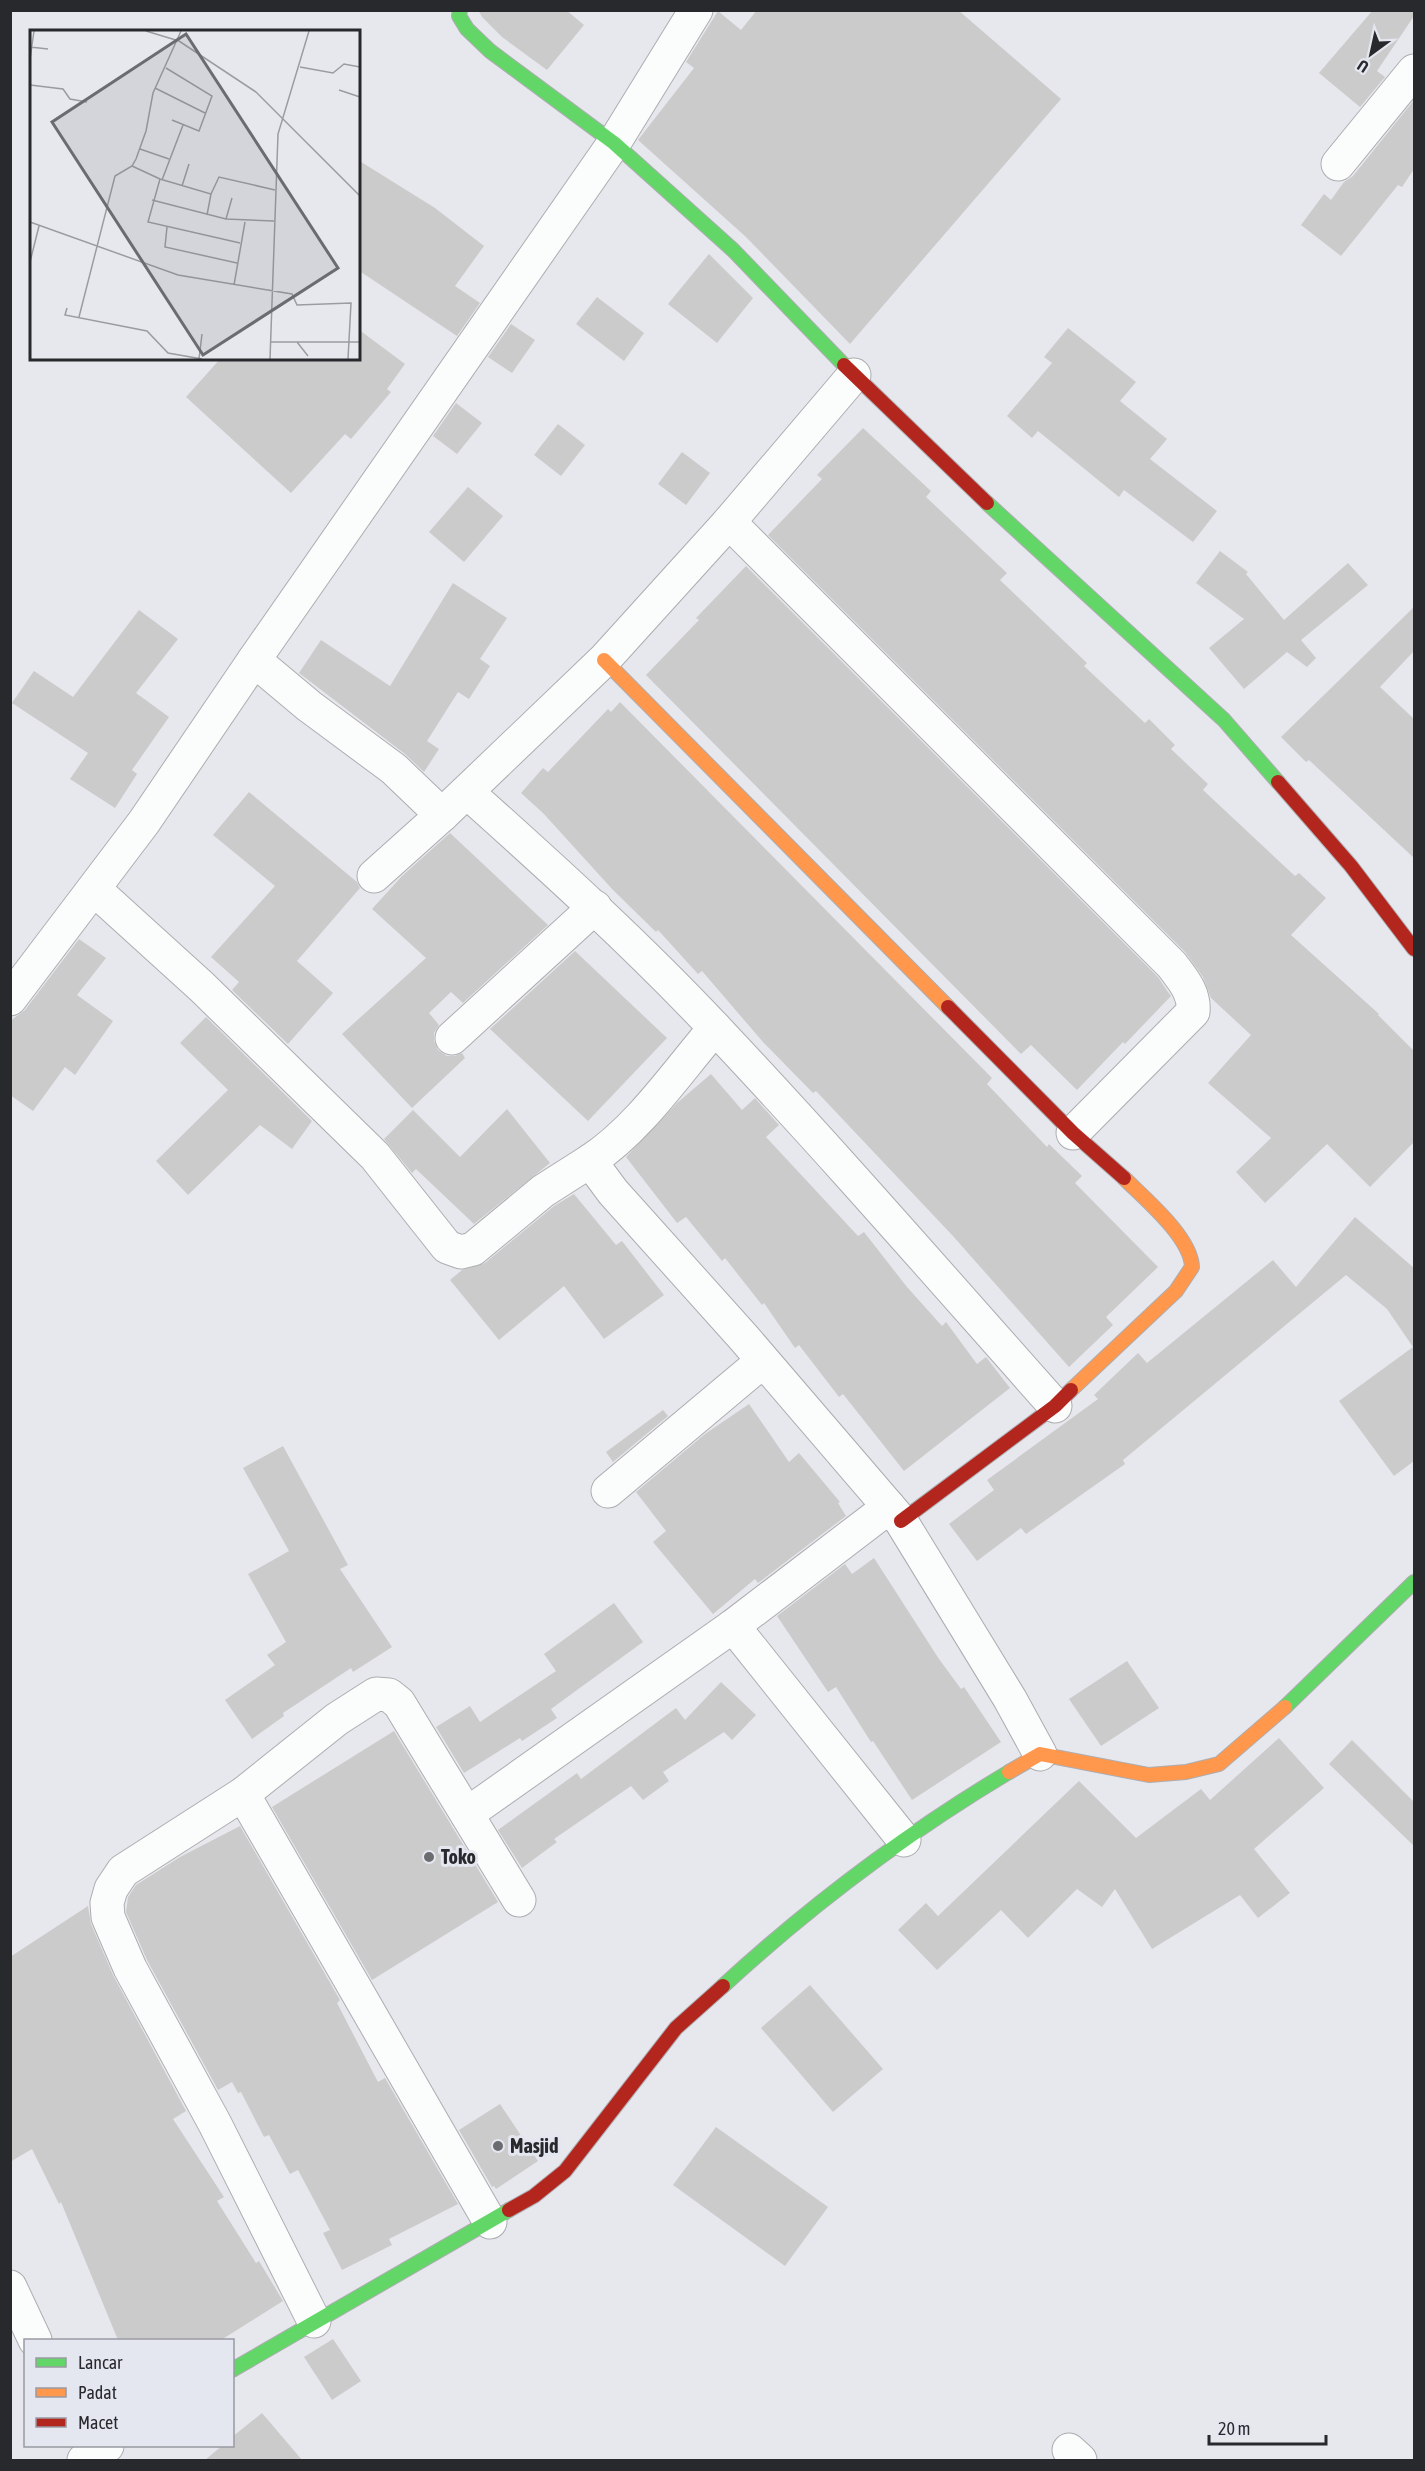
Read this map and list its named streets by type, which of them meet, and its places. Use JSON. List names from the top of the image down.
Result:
{
  "places": ["Toko", "Masjid"],
  "legend": ["Lancar", "Padat", "Macet"],
  "scale_bar": "20 m",
  "north": "bottom left"
}
